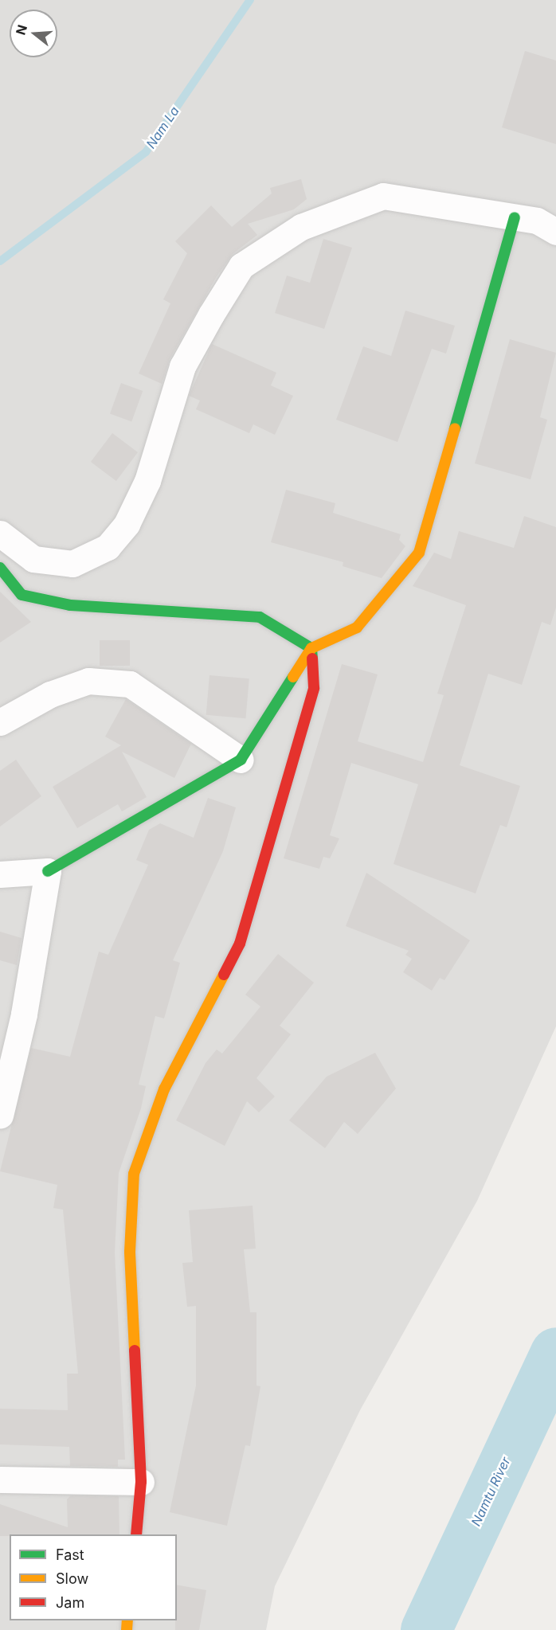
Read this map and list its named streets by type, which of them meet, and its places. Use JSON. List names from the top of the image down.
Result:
{
  "water": ["Nam La", "Namtu River"],
  "legend": ["Fast", "Slow", "Jam"],
  "north": "left"
}
